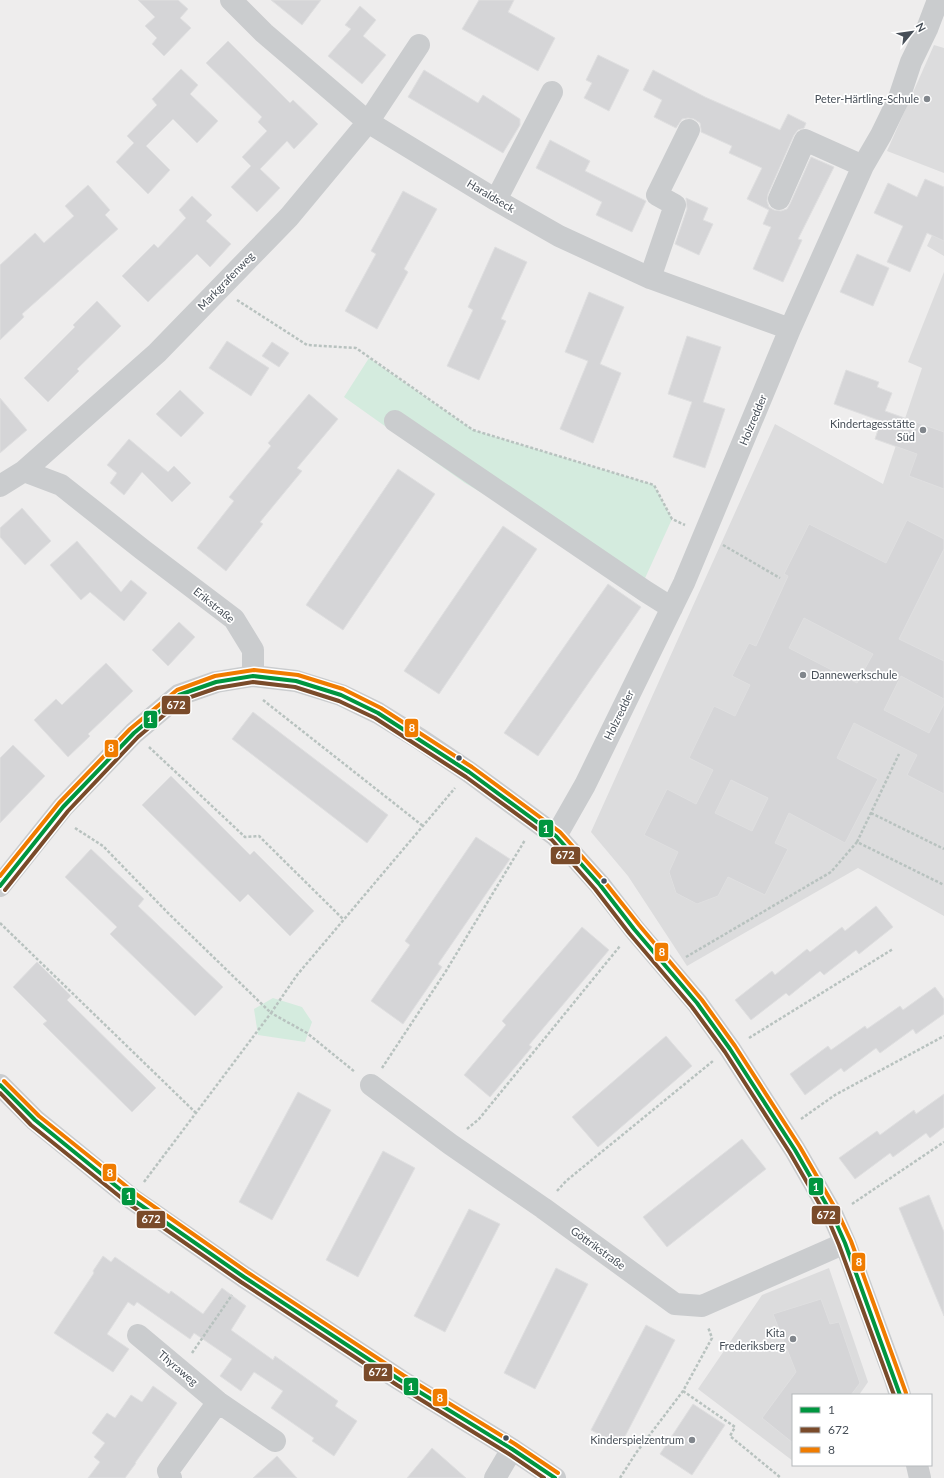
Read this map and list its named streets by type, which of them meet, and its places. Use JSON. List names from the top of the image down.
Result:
{
  "streets": {
    "street": [
      "Haraldseck",
      "Markgrafenweg",
      "Holzredder",
      "Erikstraße",
      "Göttrikstraße",
      "Thyraweg"
    ]
  },
  "crossings": [
    ["Haraldseck", "Markgrafenweg"],
    ["Haraldseck", "Holzredder"],
    ["Markgrafenweg", "Erikstraße"]
  ],
  "places": [
    "Peter-Härtling-Schule",
    "Kindertagesstätte Süd",
    "Dannewerkschule",
    "Kita Frederiksberg",
    "Kinderspielzentrum"
  ],
  "lines": ["transit line 8", "transit line 1", "transit line 672"],
  "legend": ["1", "672", "8"],
  "north": "top right"
}
